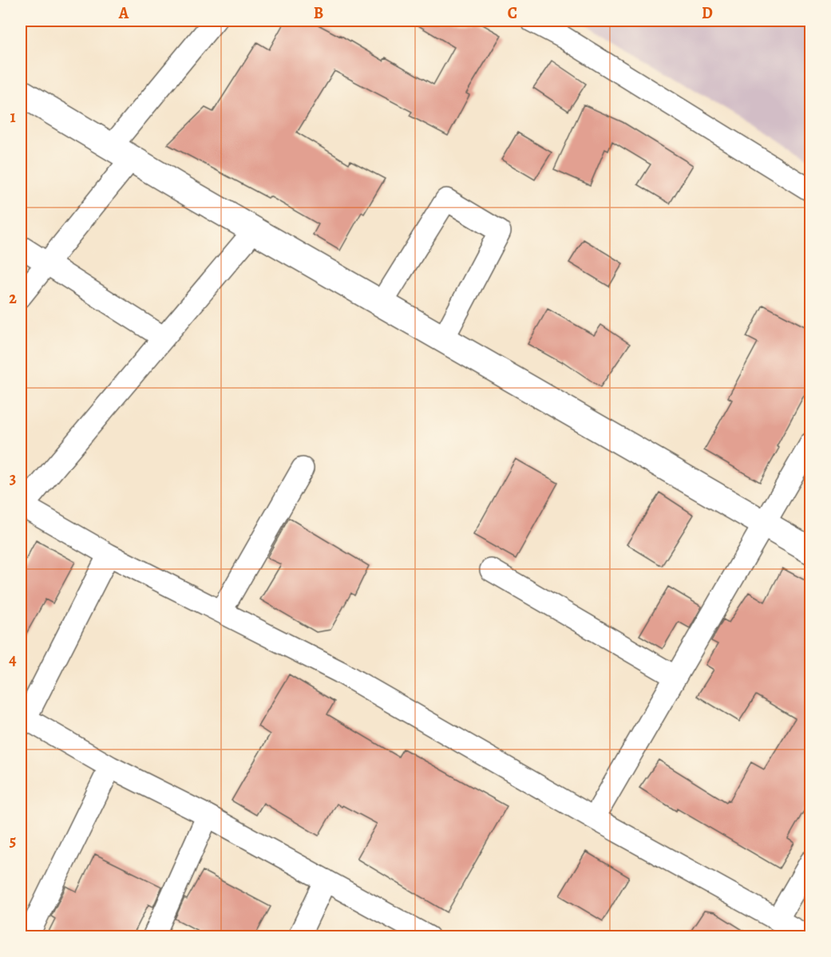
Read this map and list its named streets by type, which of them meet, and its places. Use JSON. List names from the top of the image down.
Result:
{
  "grid": {
    "columns": [
      "A",
      "B",
      "C",
      "D"
    ],
    "rows": [
      "1",
      "2",
      "3",
      "4",
      "5"
    ]
  }
}
